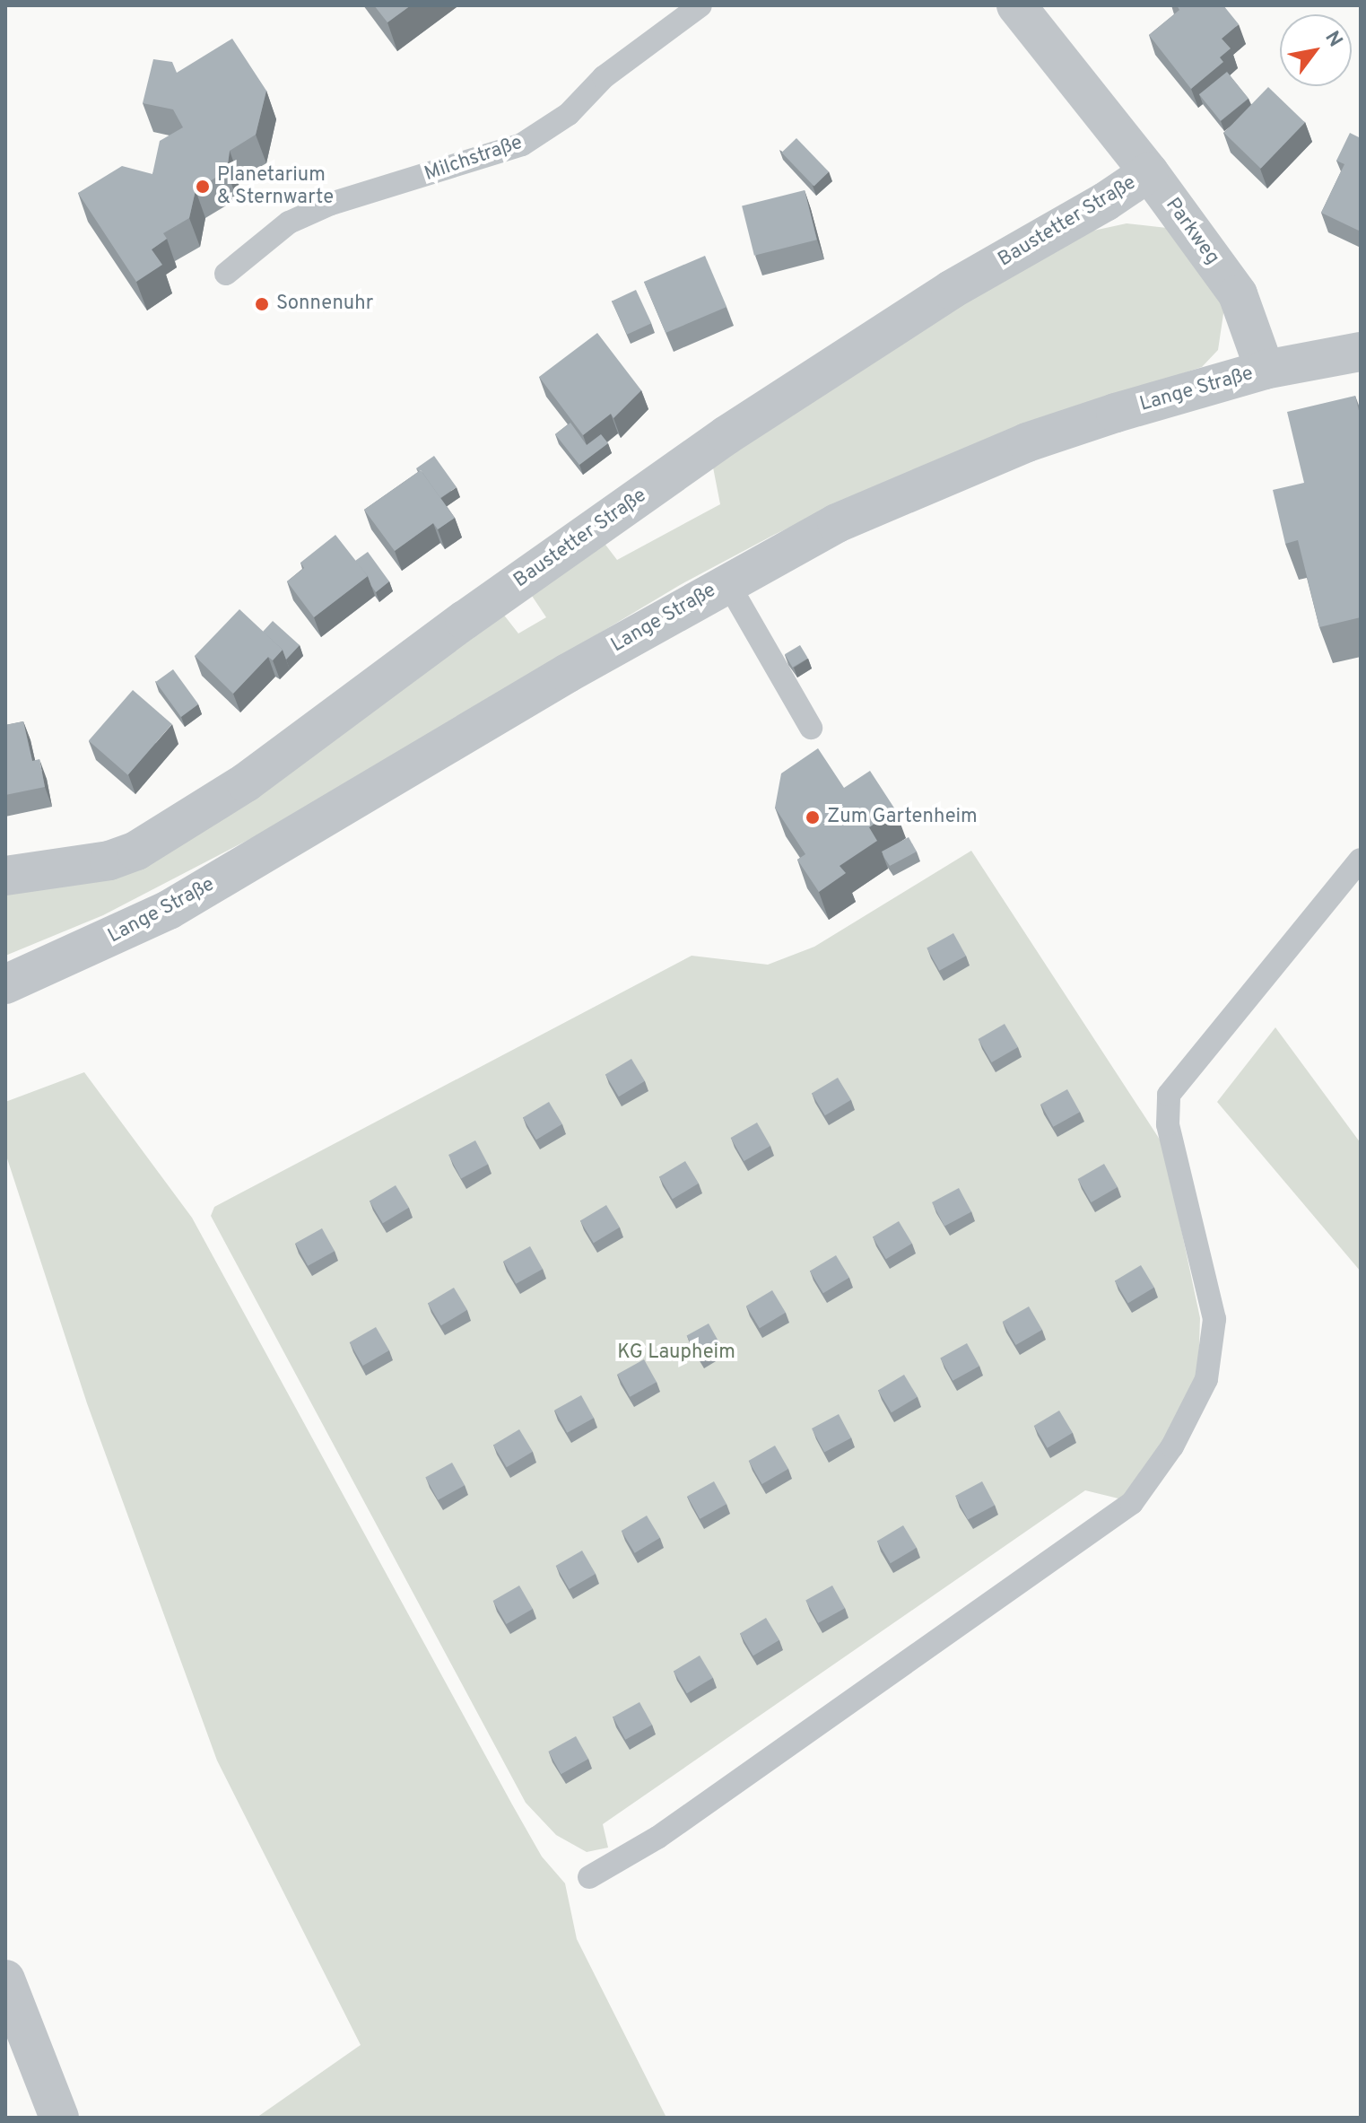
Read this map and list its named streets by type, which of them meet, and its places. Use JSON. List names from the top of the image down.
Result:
{
  "streets": {
    "street": ["Baustetter Straße", "Parkweg", "Lange Straße"],
    "lane": ["Milchstraße"]
  },
  "crossings": [
    ["Baustetter Straße", "Parkweg"],
    ["Parkweg", "Lange Straße"]
  ],
  "parks": ["KG Laupheim"],
  "places": ["Planetarium & Sternwarte", "Sonnenuhr", "Zum Gartenheim"],
  "north": "top right"
}
